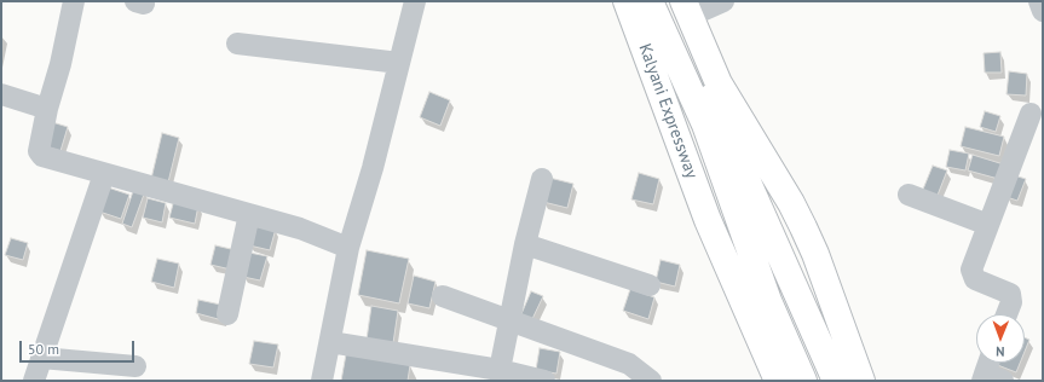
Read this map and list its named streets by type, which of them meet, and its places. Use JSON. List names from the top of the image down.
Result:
{
  "streets": {
    "highway": ["Kalyani Expressway"]
  },
  "scale_bar": "50 m",
  "north": "bottom"
}
